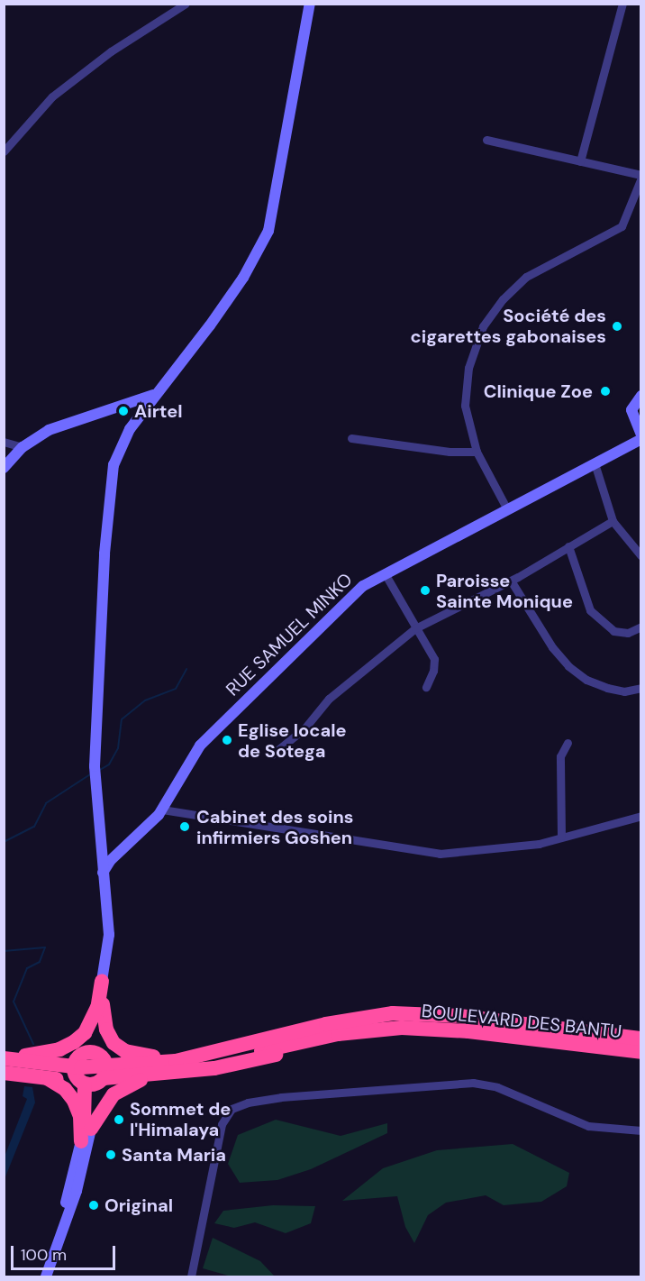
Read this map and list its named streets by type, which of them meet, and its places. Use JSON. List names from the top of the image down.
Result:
{
  "streets": {
    "highway": ["BOULEVARD DES BANTU"],
    "street": ["RUE SAMUEL MINKO"]
  },
  "places": [
    "Société des cigarettes gabonaises",
    "Clinique Zoe",
    "Airtel",
    "Paroisse Sainte Monique",
    "Eglise locale de Sotega",
    "Cabinet des soins infirmiers Goshen",
    "Sommet de l'Himalaya",
    "Santa Maria",
    "Original"
  ],
  "scale_bar": "100 m"
}
